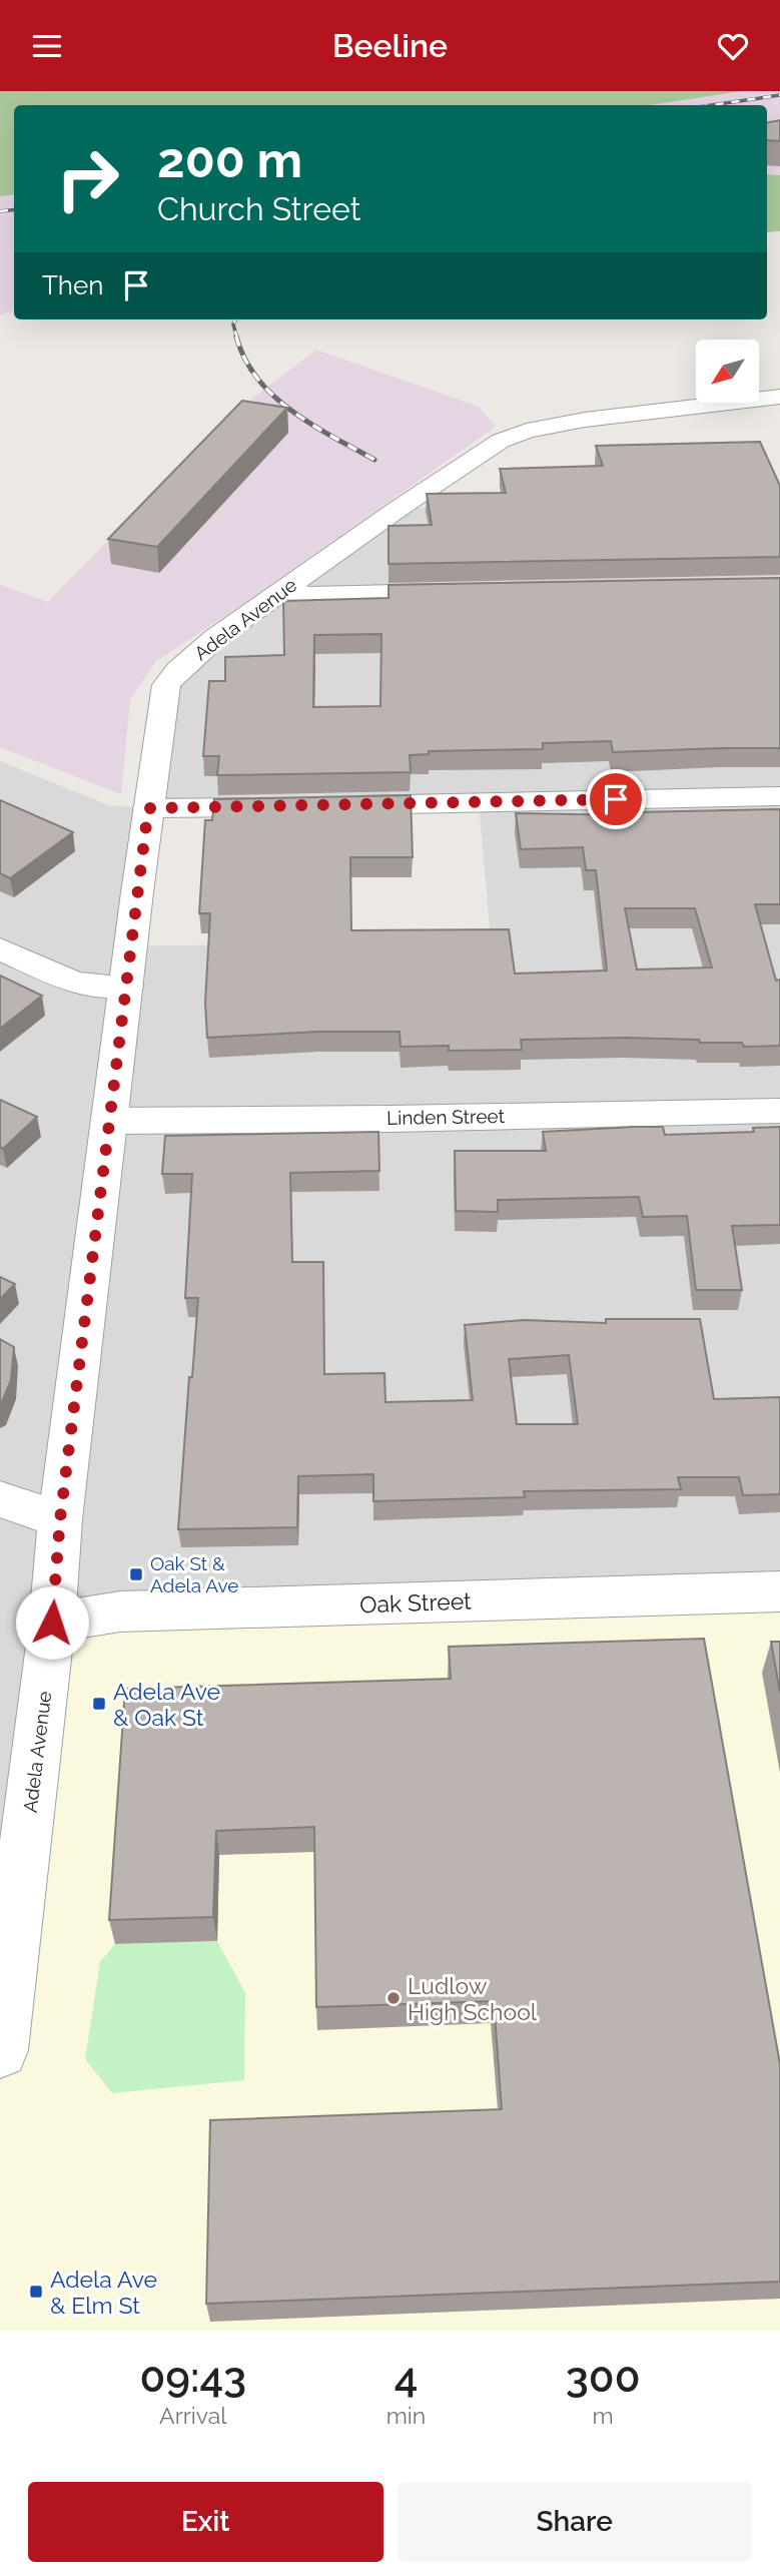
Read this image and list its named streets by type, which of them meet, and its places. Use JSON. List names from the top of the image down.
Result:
{
  "streets": {
    "street": ["Adela Avenue", "Linden Street", "Oak Street"]
  },
  "crossings": [
    ["Adela Avenue", "Linden Street"],
    ["Adela Avenue", "Oak Street"]
  ],
  "places": {
    "transit": ["Oak St & Adela Ave", "Adela Ave & Oak St", "Adela Ave & Elm St"],
    "other": ["Ludlow High School"]
  },
  "north": "bottom left",
  "page": {
    "header": "Beeline",
    "turn": ["200 m", "Church Street"],
    "then": "Then",
    "eta": [
      "09:43",
      "Arrival",
      "4",
      "min",
      "300",
      "m"
    ],
    "buttons": ["Exit", "Share"]
  }
}
